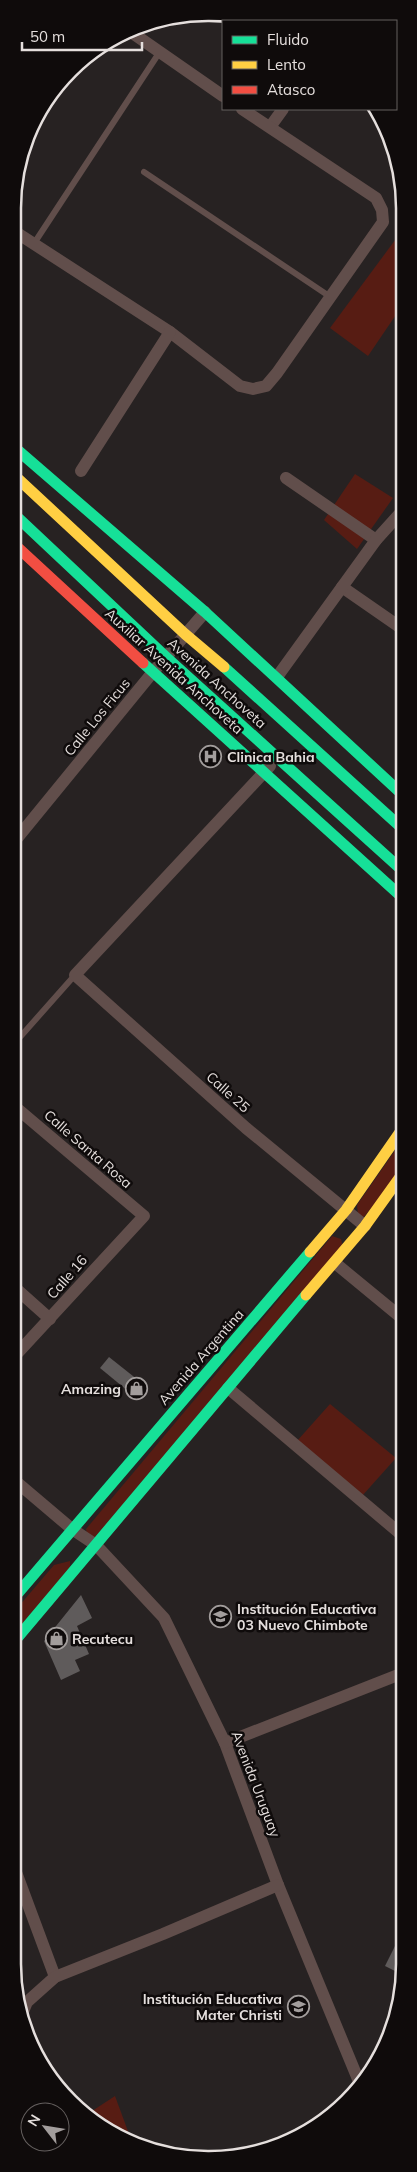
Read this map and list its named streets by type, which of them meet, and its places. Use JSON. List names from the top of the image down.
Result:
{
  "streets": {
    "main road": ["Auxiliar Avenida Anchoveta", "Avenida Anchoveta", "Avenida Argentina"],
    "street": [
      "Calle Los Ficus",
      "Calle 25",
      "Calle Santa Rosa",
      "Calle 16",
      "Avenida Uruguay"
    ]
  },
  "crossings": [
    ["Auxiliar Avenida Anchoveta", "Calle Los Ficus"],
    ["Avenida Anchoveta", "Calle Los Ficus"],
    ["Calle 25", "Avenida Argentina"],
    ["Calle Santa Rosa", "Calle 16"],
    ["Avenida Argentina", "Avenida Uruguay"]
  ],
  "places": {
    "hospital": ["Clinica Bahia"],
    "shop": ["Amazing", "Recutecu"],
    "school or university": ["Institución Educativa 03 Nuevo Chimbote", "Institución Educativa Mater Christi"]
  },
  "legend": ["Fluido", "Lento", "Atasco"],
  "scale_bar": "50 m",
  "north": "top left"
}
